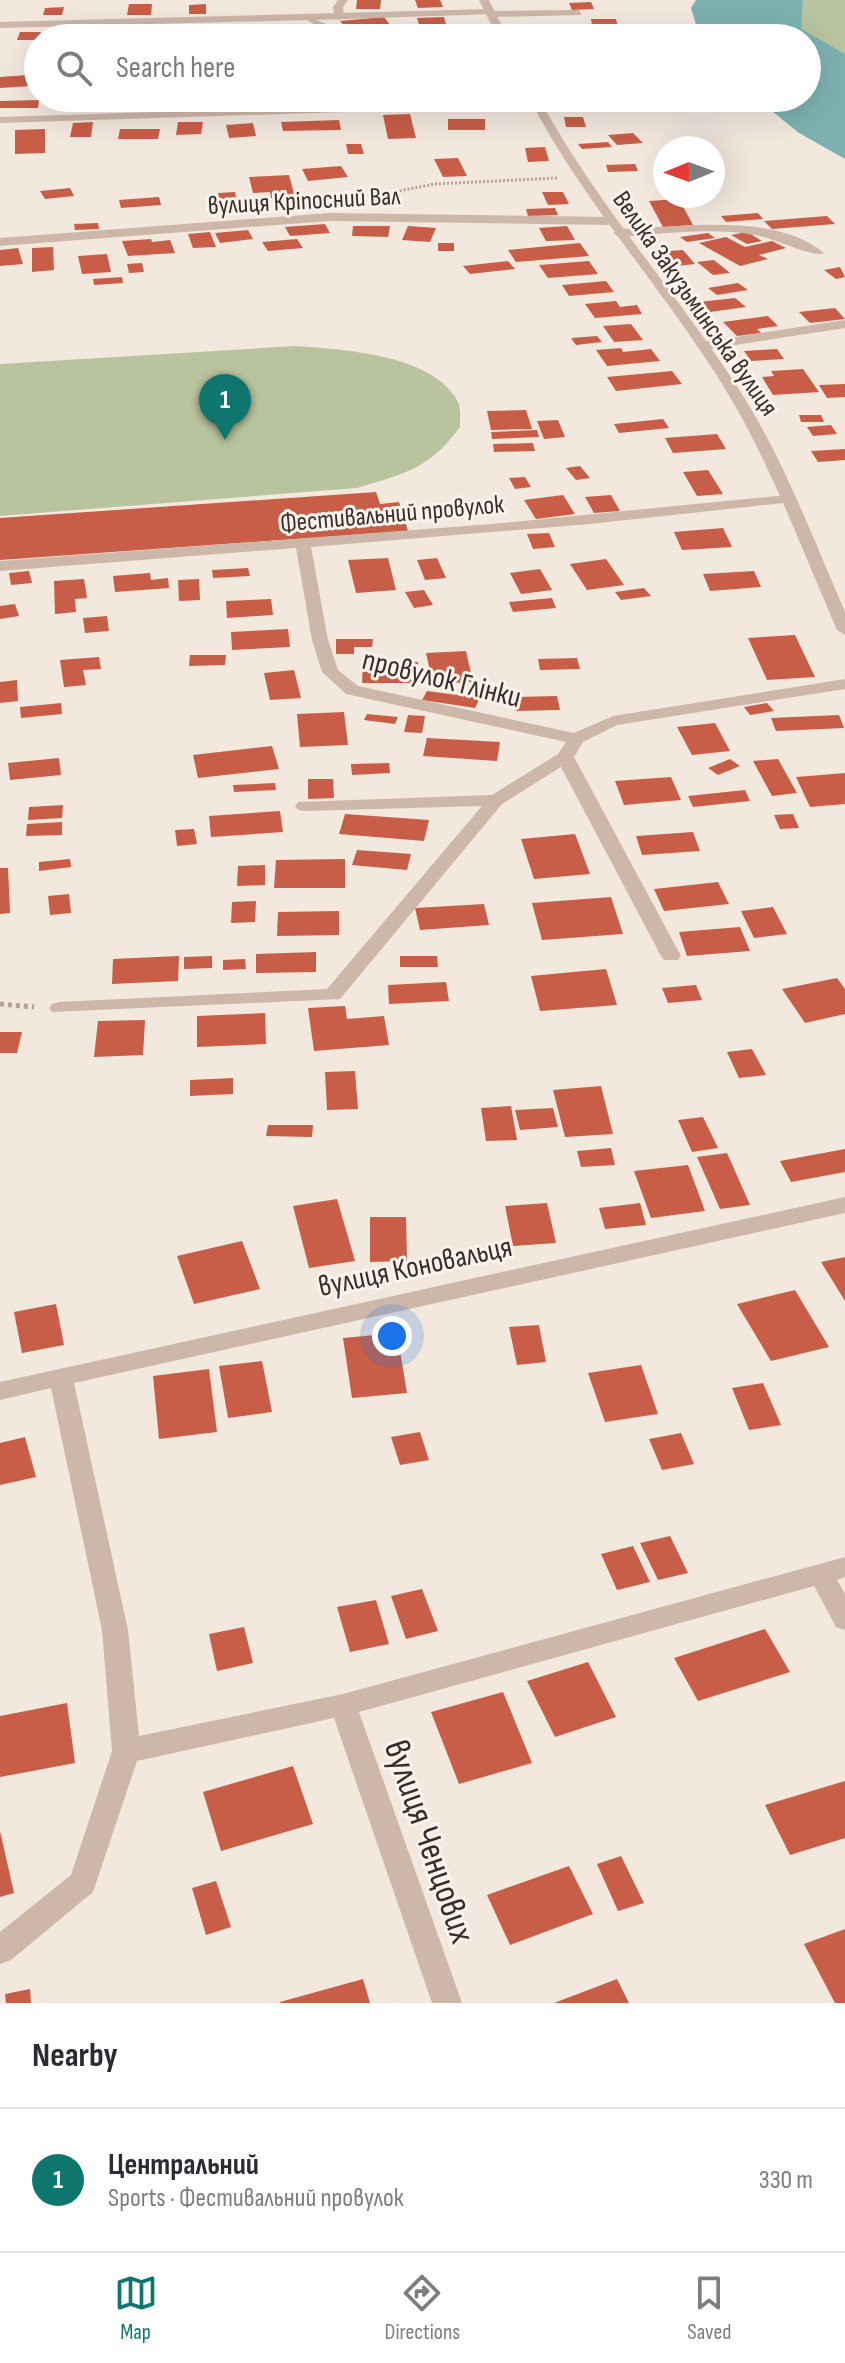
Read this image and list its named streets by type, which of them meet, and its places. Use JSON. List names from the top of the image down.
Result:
{
  "streets": {
    "street": [
      "вулиця Кріпосний Вал",
      "Велика Закузьминська вулиця",
      "Фестивальний провулок",
      "провулок Глінки",
      "вулиця Коновальця",
      "вулиця Ченцових"
    ]
  },
  "crossings": [
    ["вулиця Кріпосний Вал", "Велика Закузьминська вулиця"],
    ["Велика Закузьминська вулиця", "Фестивальний провулок"],
    ["Фестивальний провулок", "провулок Глінки"]
  ],
  "north": "left",
  "page": {
    "search": "Search here",
    "pins": "1",
    "heading": "Nearby",
    "list": [
      {
        "mark": "1",
        "name": "Центральний",
        "note": "Sports · Фестивальний провулок",
        "value": "330 m"
      }
    ],
    "nav": ["Map", "Directions", "Saved"]
  }
}
